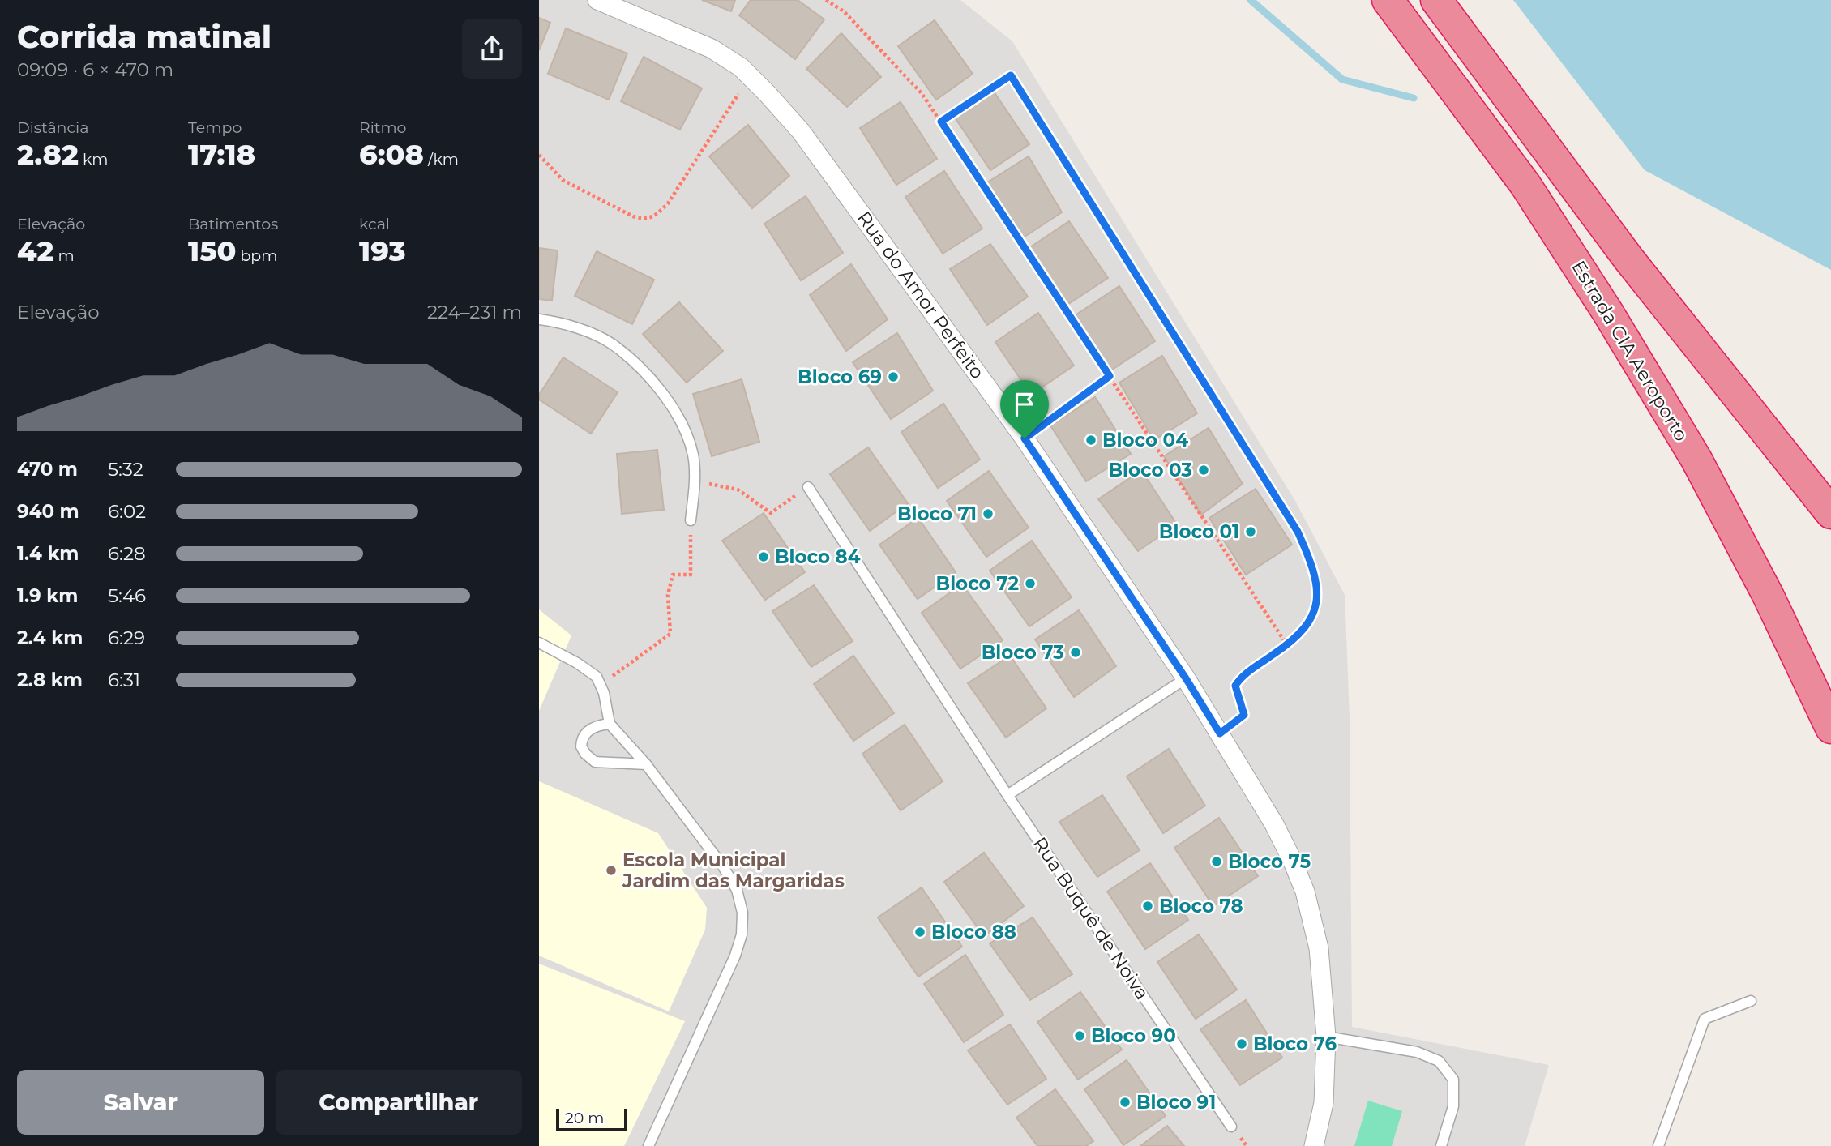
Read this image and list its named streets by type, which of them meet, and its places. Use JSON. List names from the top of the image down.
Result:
{
  "streets": {
    "highway": ["Estrada CIA Aeroporto"],
    "street": ["Rua do Amor Perfeito"],
    "lane": ["Rua Buquê de Noiva"]
  },
  "places": [
    "Bloco 69",
    "Bloco 04",
    "Bloco 03",
    "Bloco 71",
    "Bloco 01",
    "Bloco 84",
    "Bloco 72",
    "Bloco 73",
    "Bloco 75",
    "Escola Municipal Jardim das Margaridas",
    "Bloco 78",
    "Bloco 88",
    "Bloco 90",
    "Bloco 76",
    "Bloco 91"
  ],
  "scale_bar": "20 m",
  "page": {
    "heading": ["Corrida matinal", "09:09 · 6 × 470 m"],
    "stats": [
      ["Distância", "2.82 km"],
      ["Tempo", "17:18"],
      ["Ritmo", "6:08 /km"],
      ["Elevação", "42 m"],
      ["Batimentos", "150 bpm"],
      ["kcal", "193"]
    ],
    "chart": ["Elevação", "224–231 m"],
    "list": [
      {
        "name": "470 m",
        "note": "5:32"
      },
      {
        "name": "940 m",
        "note": "6:02"
      },
      {
        "name": "1.4 km",
        "note": "6:28"
      },
      {
        "name": "1.9 km",
        "note": "5:46"
      },
      {
        "name": "2.4 km",
        "note": "6:29"
      },
      {
        "name": "2.8 km",
        "note": "6:31"
      }
    ],
    "buttons": ["Salvar", "Compartilhar"],
    "scale": "20 m"
  }
}
